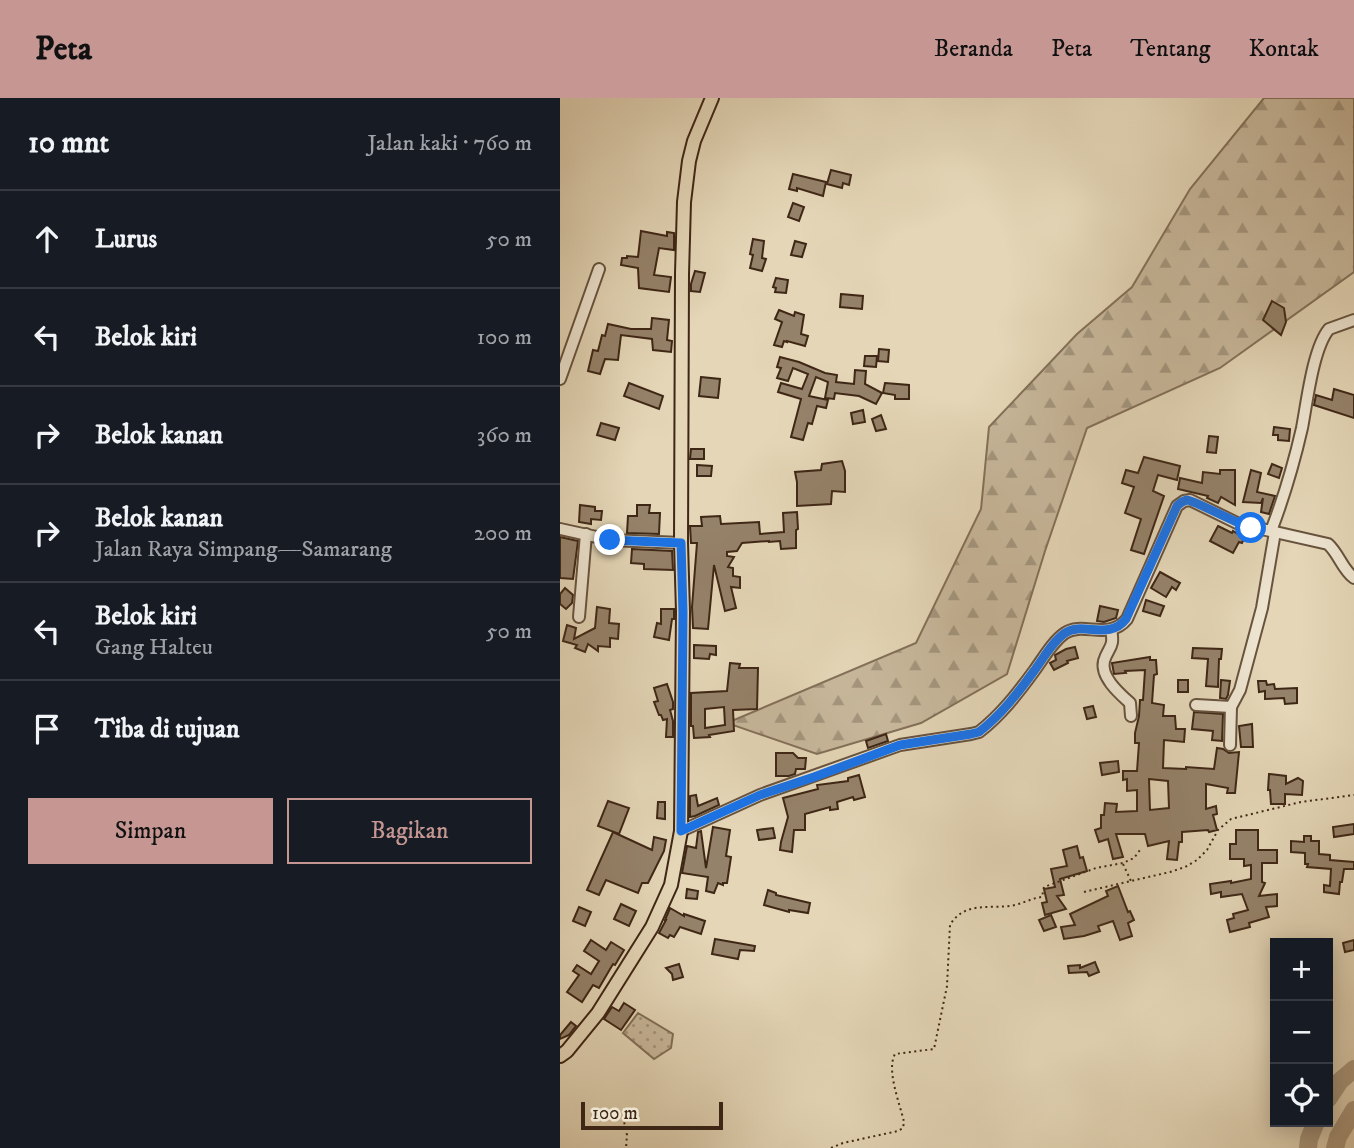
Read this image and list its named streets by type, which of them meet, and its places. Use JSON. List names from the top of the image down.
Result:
{
  "scale_bar": "100 m",
  "page": {
    "header": "Peta",
    "nav": [
      "Beranda",
      "Peta",
      "Tentang",
      "Kontak"
    ],
    "heading": ["10 mnt", "Jalan kaki · 760 m"],
    "list": [
      ["Lurus", "50 m"],
      ["Belok kiri", "100 m"],
      ["Belok kanan", "360 m"],
      ["Belok kanan", "Jalan Raya Simpang—Samarang", "200 m"],
      ["Belok kiri", "Gang Halteu", "50 m"],
      "Tiba di tujuan"
    ],
    "buttons": ["Simpan", "Bagikan"],
    "map_buttons": ["+", "−"],
    "scale": "100 m"
  }
}
